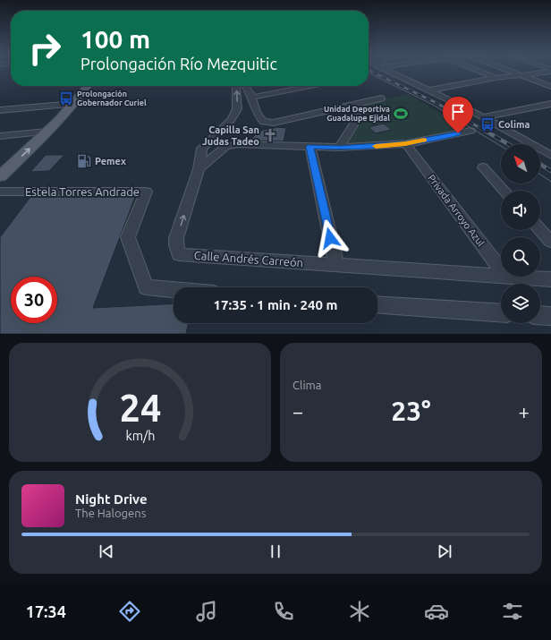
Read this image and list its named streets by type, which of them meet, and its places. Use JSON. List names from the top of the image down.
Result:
{
  "streets": {
    "street": ["Estela Torres Andrade", "Privada Arroyo Azul", "Calle Andrés Carreón"]
  },
  "places": {
    "bus stop": ["Prolongación Gobernador Curiel", "Colima"],
    "sports": ["Unidad Deportiva Guadalupe Ejidal"],
    "church": ["Capilla San Judas Tadeo"],
    "fuel station": ["Pemex"]
  },
  "north": "top left",
  "page": {
    "turn": ["100 m", "Prolongación Río Mezquitic"],
    "limit": "30",
    "trip": "17:35 · 1 min · 240 m",
    "tile": "Clima",
    "heat": ["−", "23°", "+"],
    "song": ["Night Drive", "The Halogens"],
    "tabs": "17:34",
    "gauge": ["24", "km/h"]
  }
}
